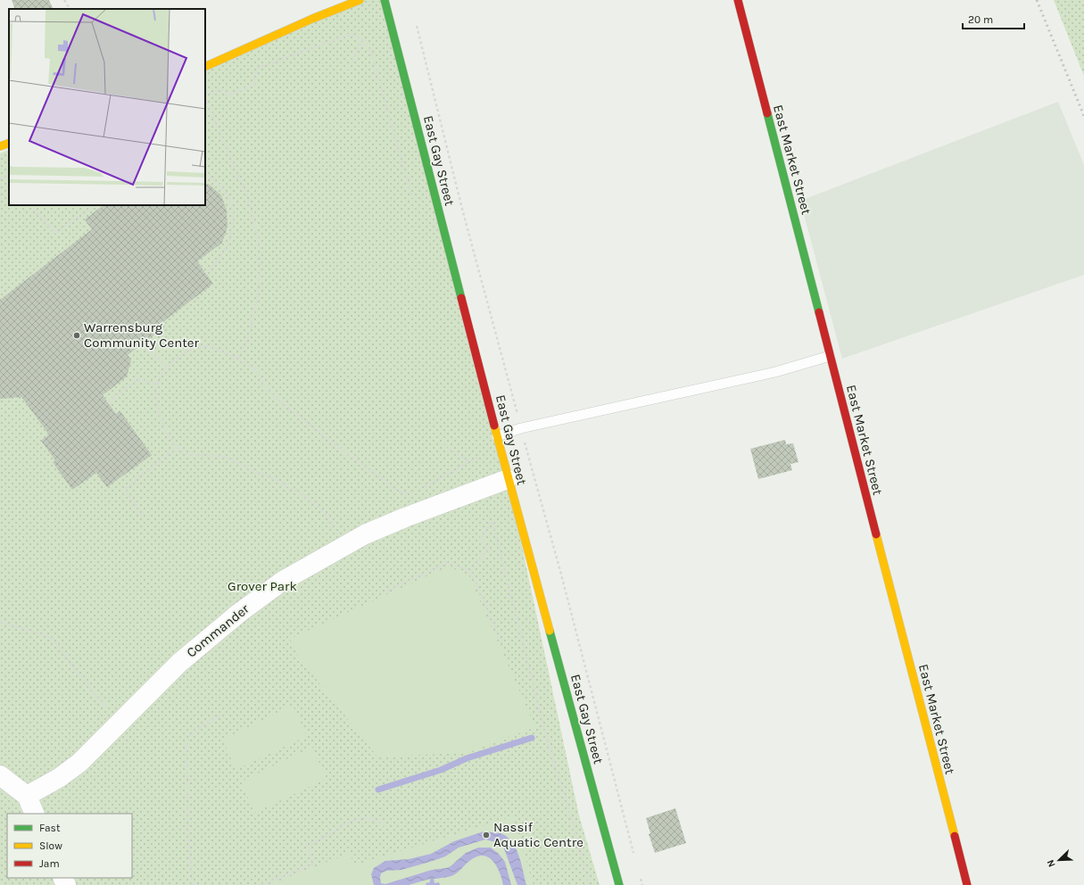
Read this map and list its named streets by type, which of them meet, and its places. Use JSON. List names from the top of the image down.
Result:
{
  "streets": {
    "street": ["East Market Street", "East Gay Street", "Commander"]
  },
  "crossings": [
    ["East Gay Street", "Commander"]
  ],
  "parks": ["Grover Park"],
  "places": ["Warrensburg Community Center", "Nassif Aquatic Centre"],
  "legend": ["Fast", "Slow", "Jam"],
  "scale_bar": "20 m",
  "north": "bottom left"
}
